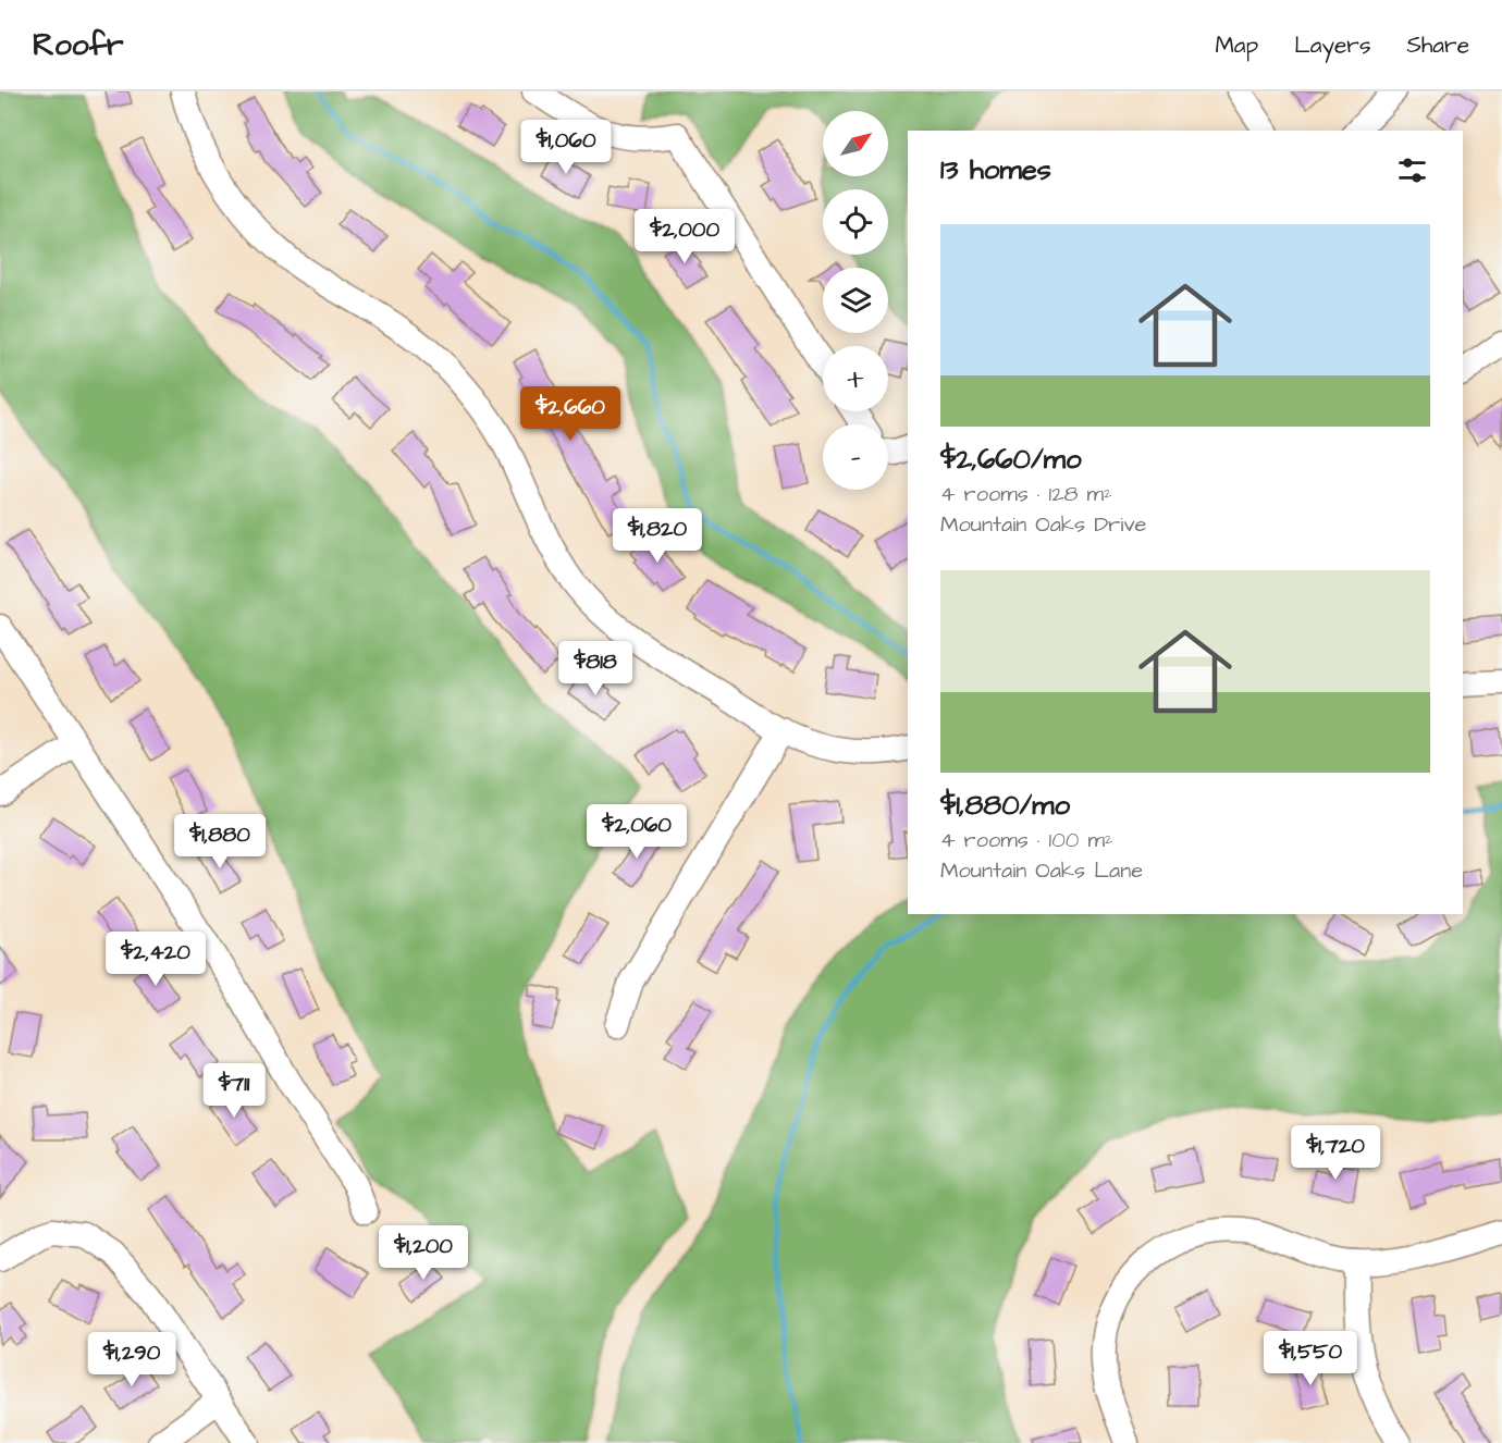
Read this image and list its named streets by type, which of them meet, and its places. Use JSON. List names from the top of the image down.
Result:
{
  "north": "top right",
  "page": {
    "header": "Roofr",
    "nav": ["Map", "Layers", "Share"],
    "map_buttons": ["+", "−"],
    "price": [
      "$1,060",
      "$2,000",
      "$2,660",
      "$1,820",
      "$818",
      "$2,060",
      "$1,880",
      "$2,420",
      "$711",
      "$1,720",
      "$1,200",
      "$1,550",
      "$1,290"
    ],
    "heading": "13 homes",
    "list": [
      {
        "name": "$2,660/mo",
        "note": "4 rooms · 128 m² · Mountain Oaks Drive"
      },
      {
        "name": "$1,880/mo",
        "note": "4 rooms · 100 m² · Mountain Oaks Lane"
      }
    ]
  }
}
